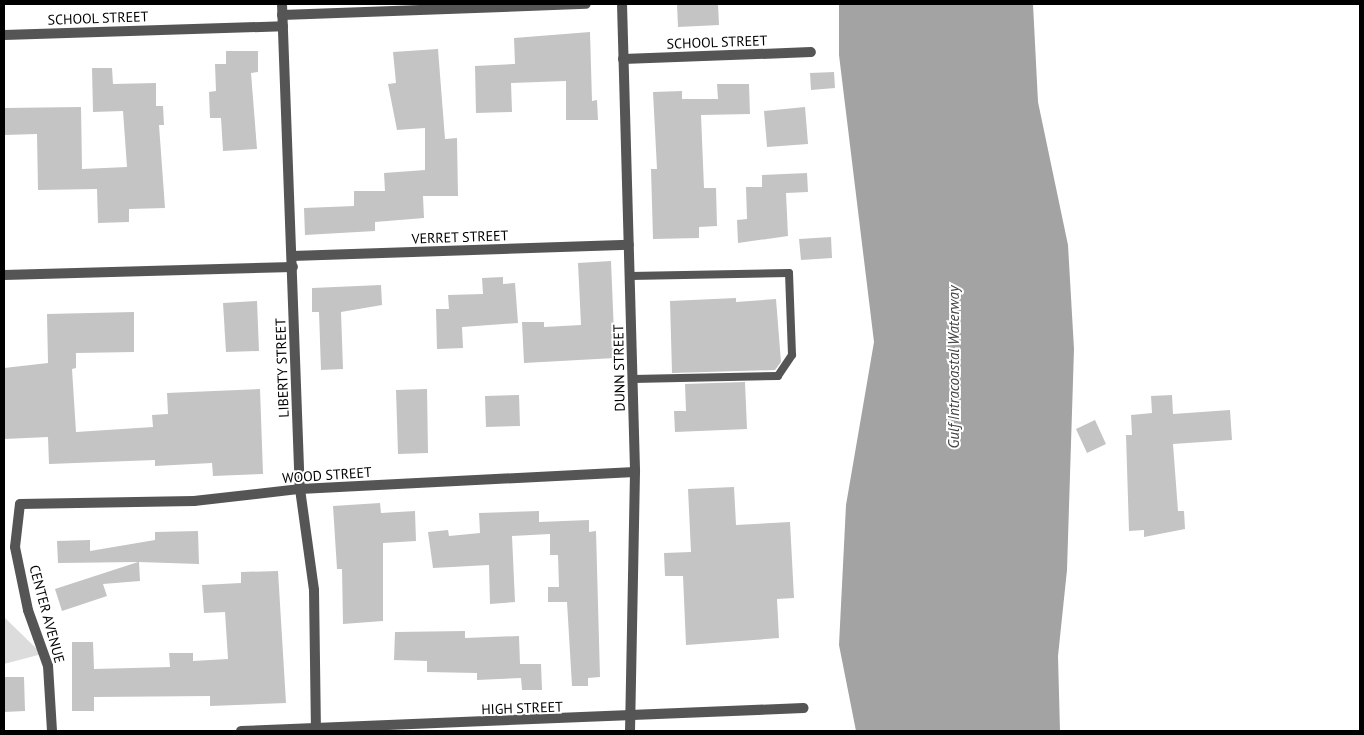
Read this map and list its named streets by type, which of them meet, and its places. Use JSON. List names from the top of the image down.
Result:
{
  "streets": {
    "street": [
      "SCHOOL STREET",
      "VERRET STREET",
      "LIBERTY STREET",
      "DUNN STREET",
      "WOOD STREET",
      "CENTER AVENUE",
      "HIGH STREET"
    ]
  },
  "crossings": [
    ["SCHOOL STREET", "LIBERTY STREET"],
    ["SCHOOL STREET", "DUNN STREET"],
    ["VERRET STREET", "LIBERTY STREET"],
    ["VERRET STREET", "DUNN STREET"],
    ["LIBERTY STREET", "WOOD STREET"],
    ["LIBERTY STREET", "HIGH STREET"],
    ["DUNN STREET", "WOOD STREET"],
    ["DUNN STREET", "HIGH STREET"],
    ["WOOD STREET", "CENTER AVENUE"]
  ],
  "water": ["Gulf Intracoastal Waterway"]
}
